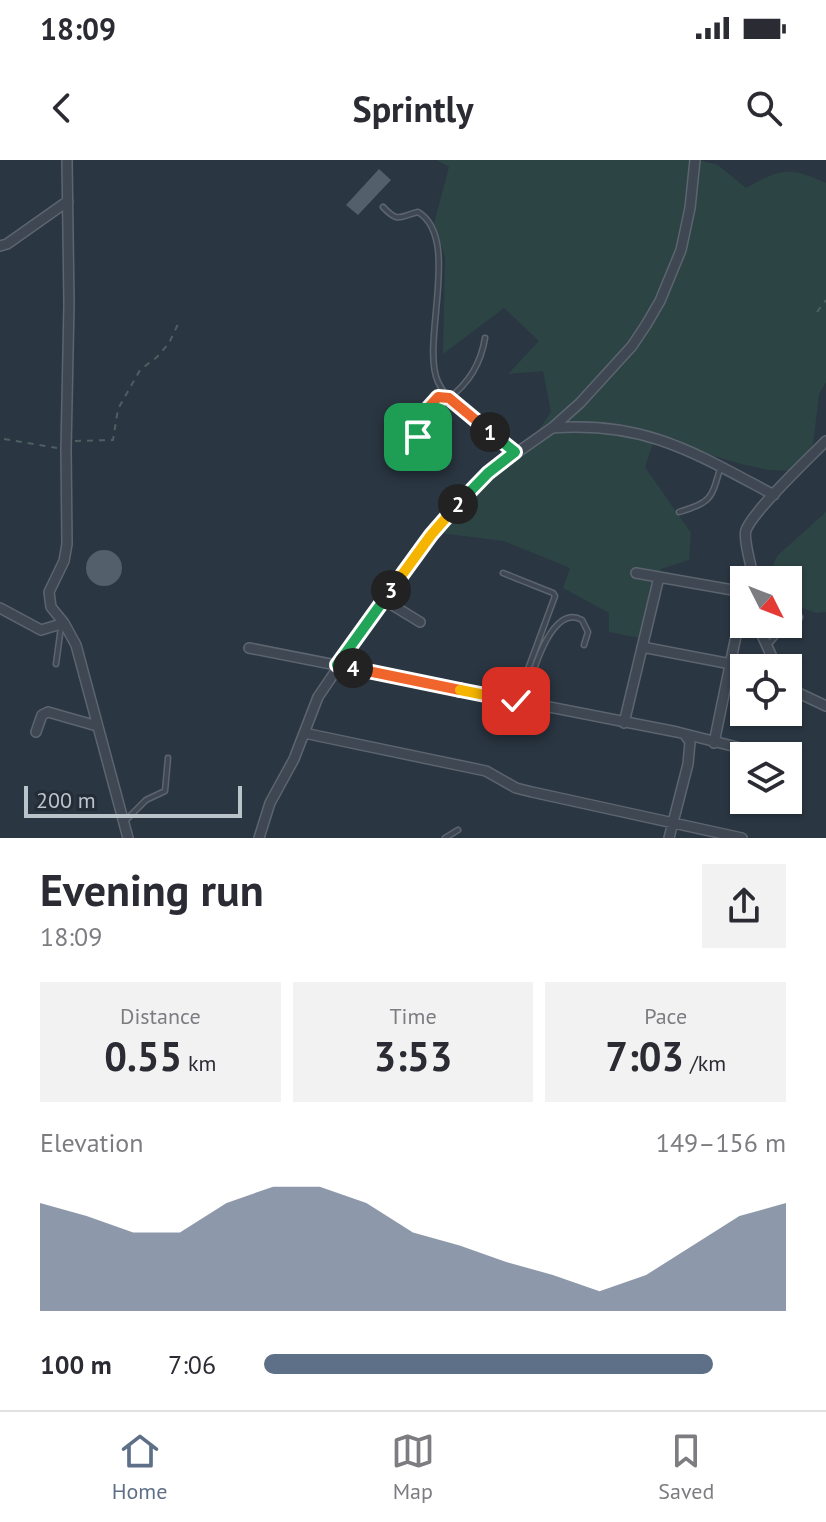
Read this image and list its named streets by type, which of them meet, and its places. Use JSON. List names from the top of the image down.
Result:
{
  "scale_bar": "200 m",
  "north": "bottom right",
  "page": {
    "status": "18:09",
    "header": "Sprintly",
    "pins": [
      "1",
      "2",
      "3",
      "4"
    ],
    "scale": "200 m",
    "heading": ["Evening run", "18:09"],
    "stats": [
      ["Distance", "0.55 km"],
      ["Time", "3:53"],
      ["Pace", "7:03 /km"]
    ],
    "chart": ["Elevation", "149–156 m"],
    "list": [
      {
        "name": "100 m",
        "note": "7:06"
      }
    ],
    "tabs": ["Home", "Map", "Saved"]
  }
}
